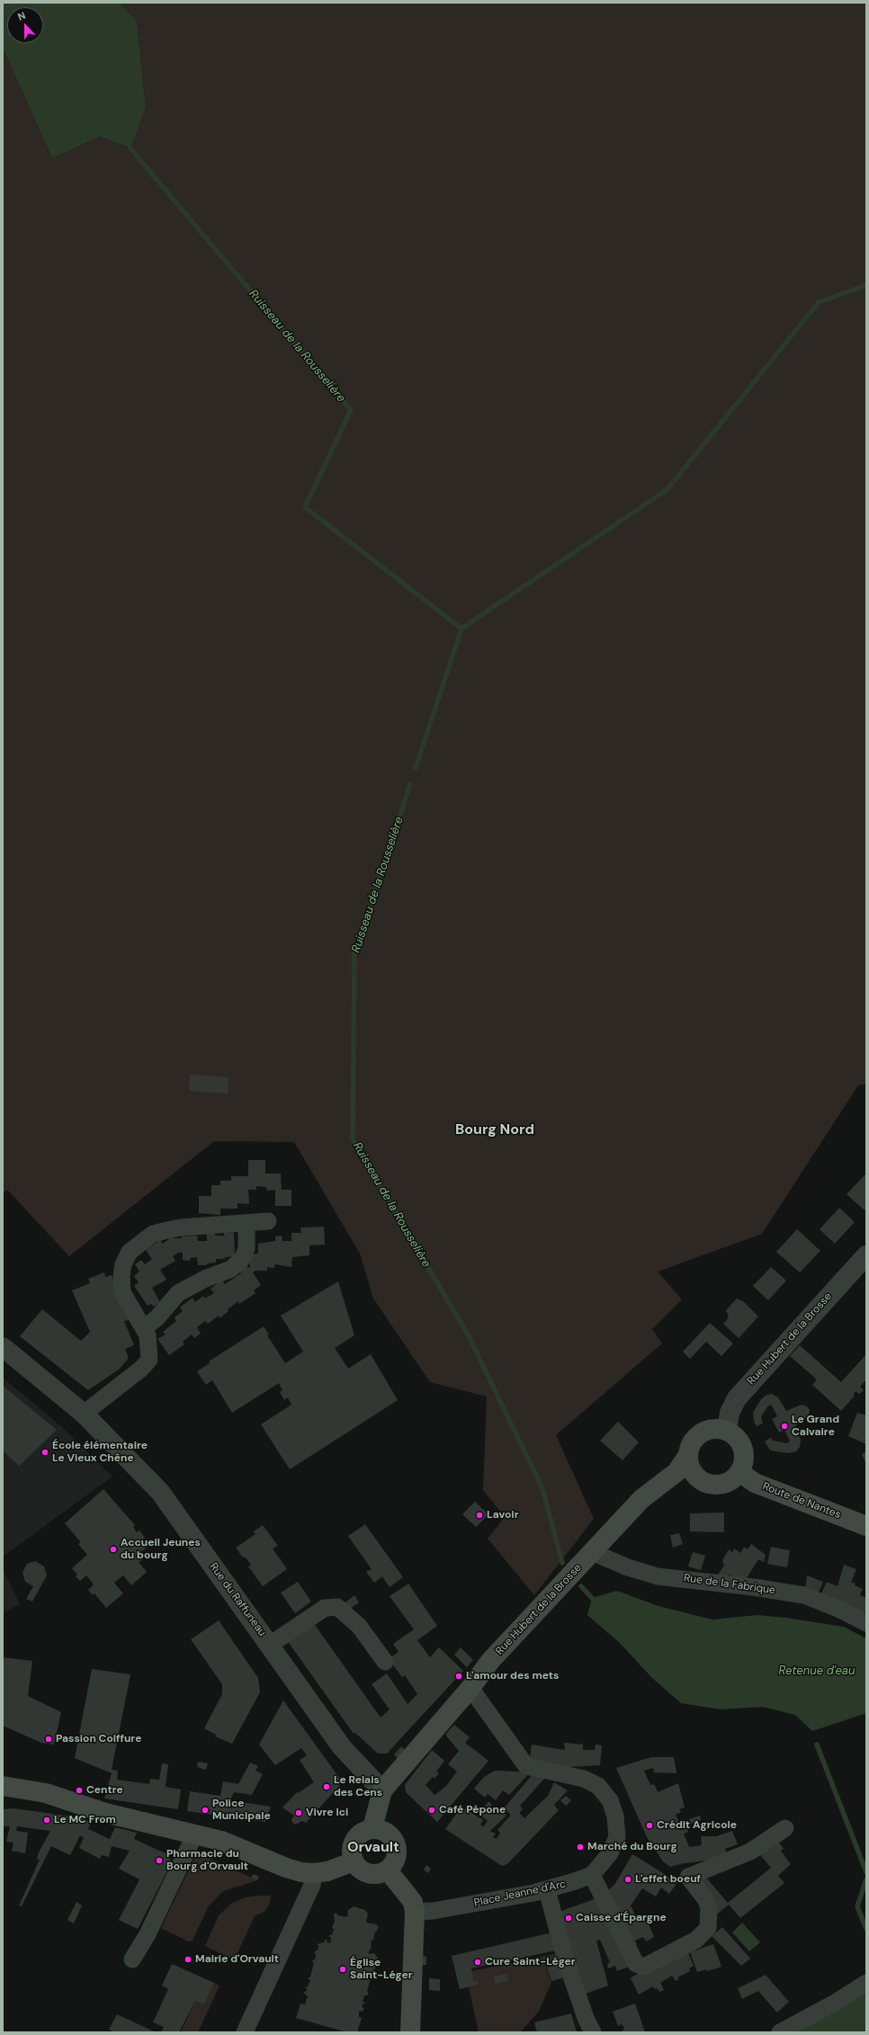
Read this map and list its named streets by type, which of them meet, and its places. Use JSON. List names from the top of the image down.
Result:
{
  "streets": {
    "main road": ["Rue Hubert de la Brosse", "Route de Nantes"],
    "street": ["Rue de la Fabrique", "Rue du Raffuneau", "Place Jeanne d'Arc"]
  },
  "crossings": [
    ["Rue Hubert de la Brosse", "Route de Nantes"],
    ["Rue Hubert de la Brosse", "Rue de la Fabrique"],
    ["Rue Hubert de la Brosse", "Rue du Raffuneau"]
  ],
  "districts": ["Bourg Nord", "Orvault"],
  "water": ["Ruisseau de la Rousselière", "Retenue d'eau"],
  "places": [
    "Le Grand Calvaire",
    "École élémentaire Le Vieux Chêne",
    "Lavoir",
    "Accueil Jeunes du bourg",
    "L'amour des mets",
    "Passion Coiffure",
    "Le Relais des Cens",
    "Centre",
    "Police Municipale",
    "Café Pépone",
    "Vivre Ici",
    "Le MC From",
    "Crédit Agricole",
    "Marché du Bourg",
    "Pharmacie du Bourg d'Orvault",
    "L'effet boeuf",
    "Caisse d'Épargne",
    "Mairie d'Orvault",
    "Cure Saint-Léger",
    "Église Saint-Léger"
  ],
  "north": "top"
}
